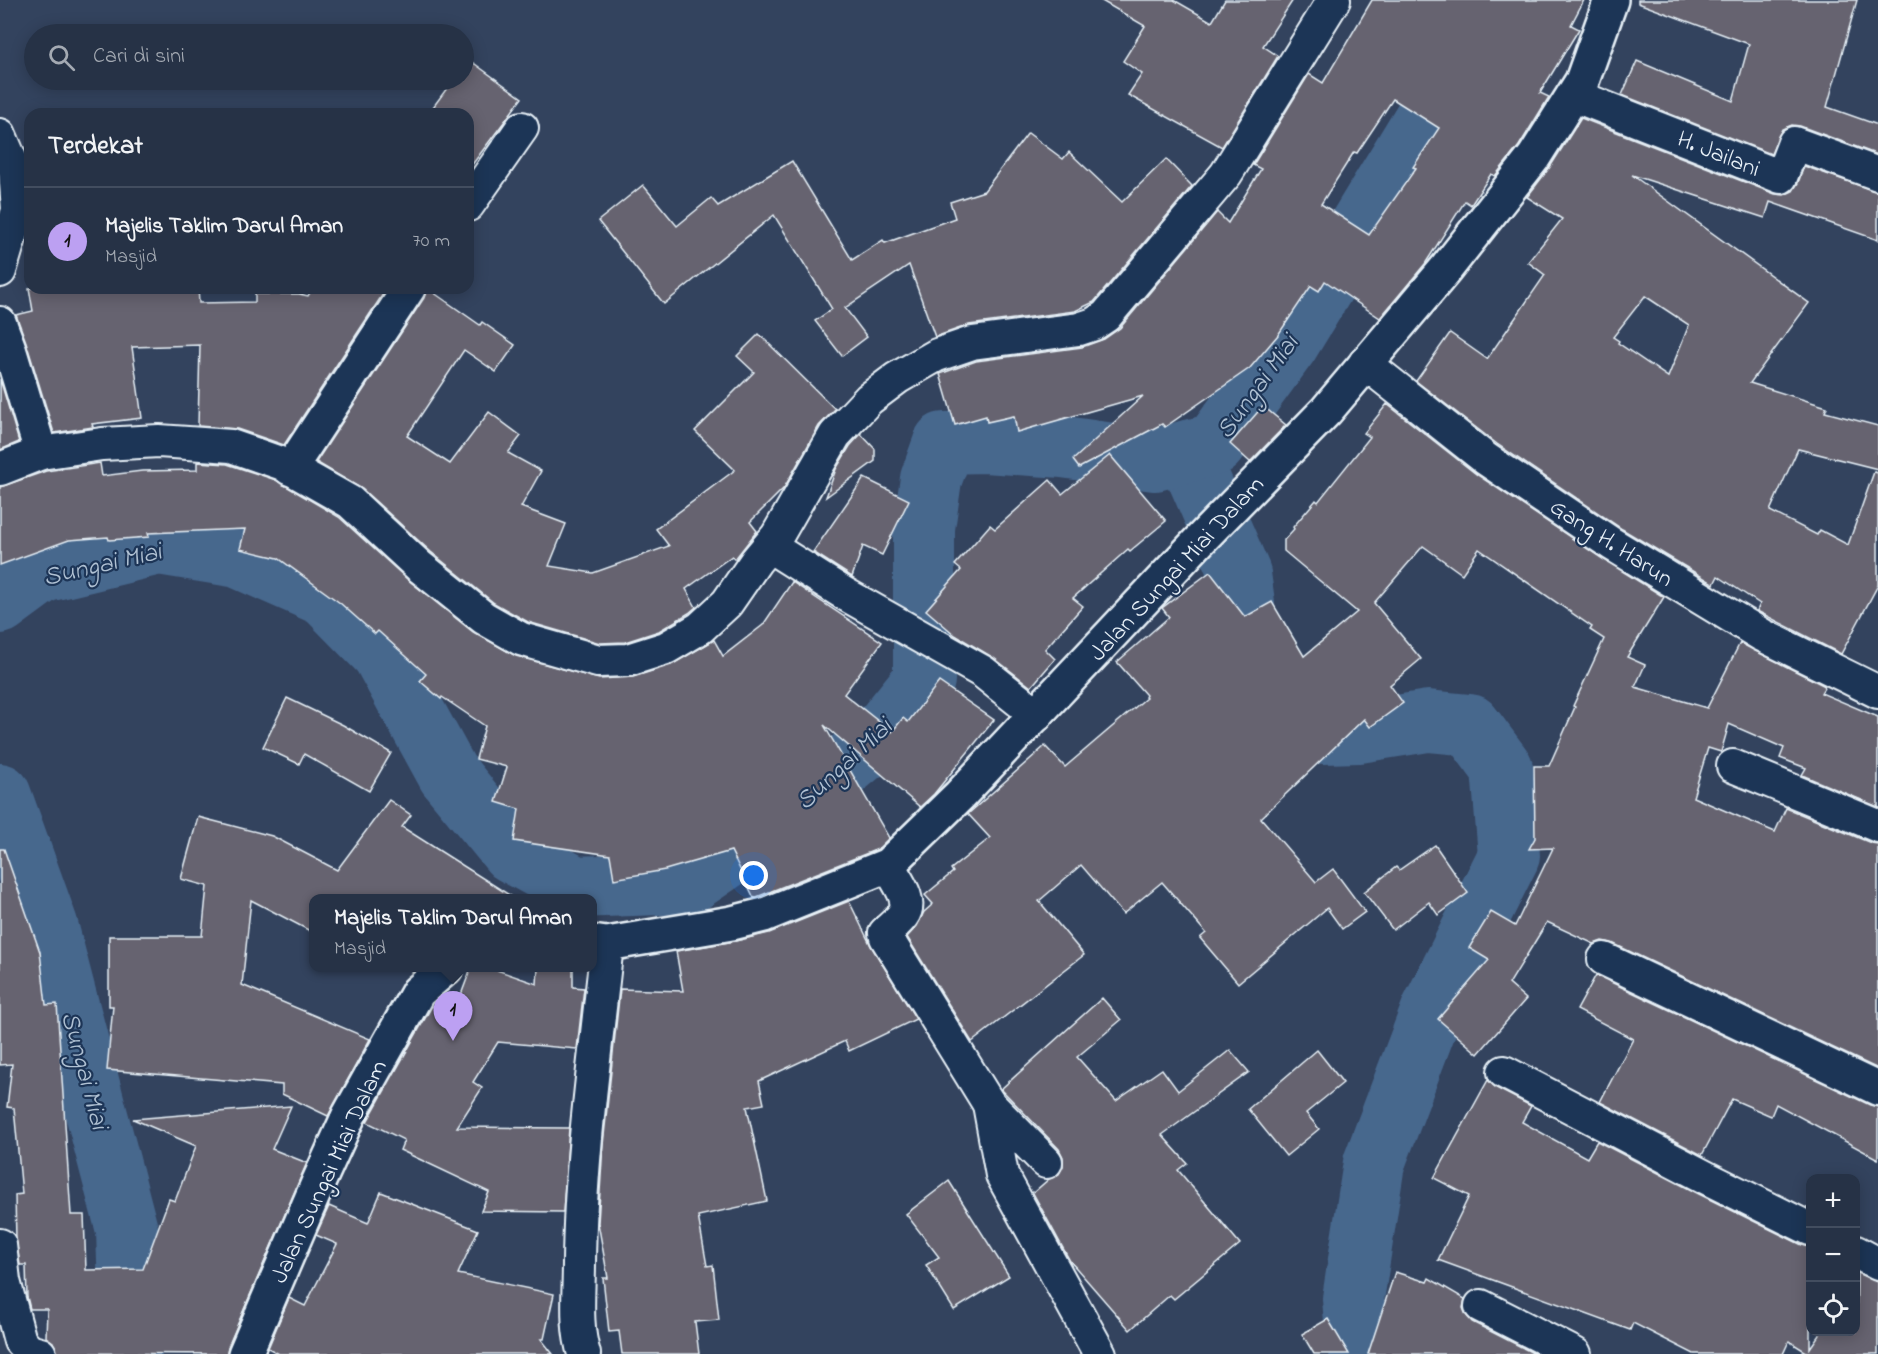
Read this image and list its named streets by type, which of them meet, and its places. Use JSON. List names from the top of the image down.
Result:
{
  "streets": {
    "street": ["H. Jailani", "Gang H. Harun", "Jalan Sungai Miai Dalam"]
  },
  "crossings": [
    ["H. Jailani", "Jalan Sungai Miai Dalam"],
    ["Gang H. Harun", "Jalan Sungai Miai Dalam"]
  ],
  "water": ["Sungai Miai"],
  "page": {
    "search": "Cari di sini",
    "heading": "Terdekat",
    "list": [
      {
        "mark": "1",
        "name": "Majelis Taklim Darul Aman",
        "note": "Masjid",
        "value": "70 m"
      }
    ],
    "popup": ["Majelis Taklim Darul Aman", "Masjid"],
    "pins": "1",
    "map_buttons": ["+", "−"]
  }
}
